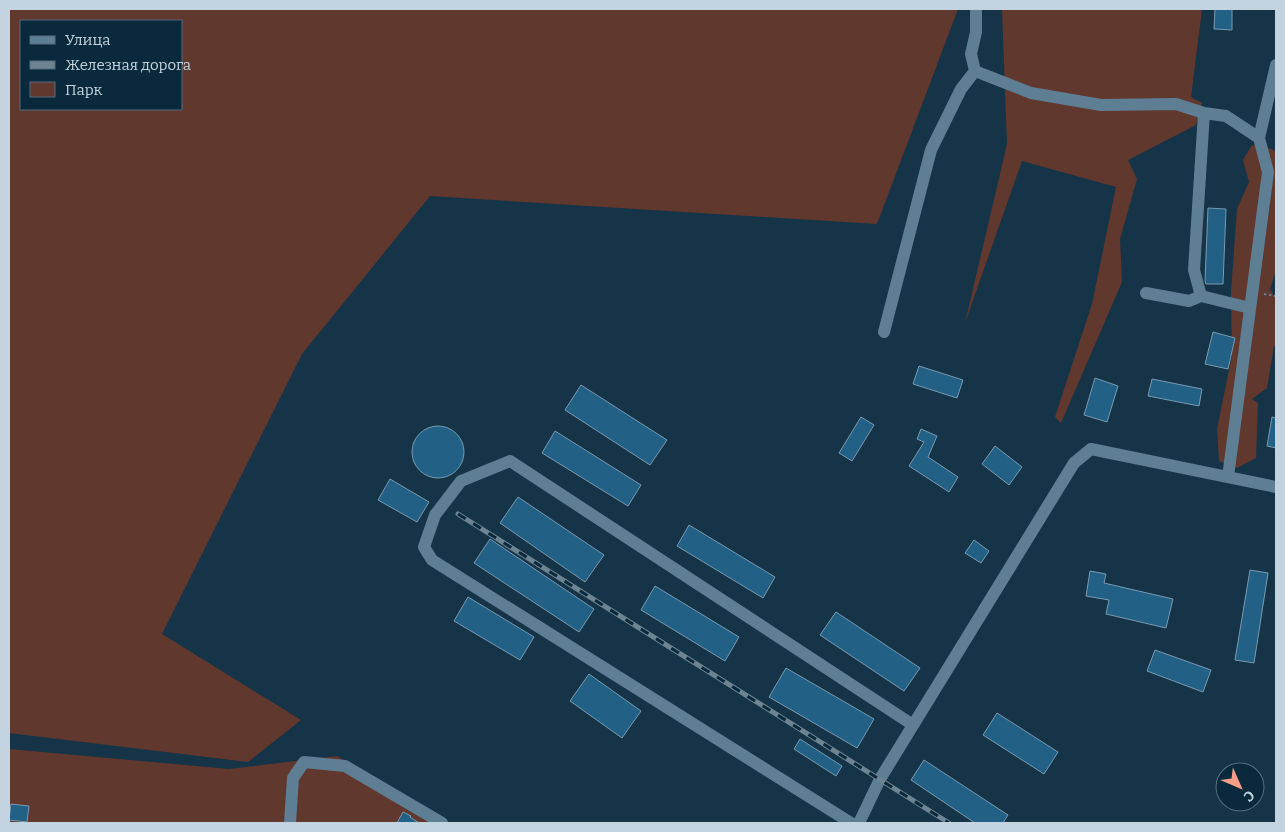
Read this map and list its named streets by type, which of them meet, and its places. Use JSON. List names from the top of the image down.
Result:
{
  "legend": ["Улица", "Железная дорога", "Парк"],
  "north": "bottom right"
}
